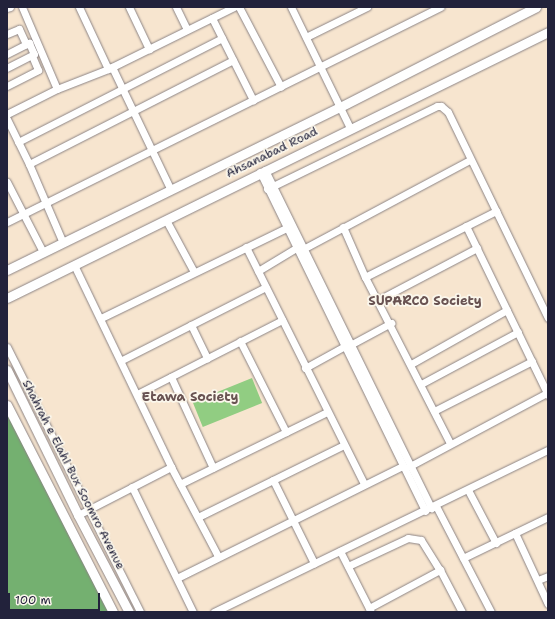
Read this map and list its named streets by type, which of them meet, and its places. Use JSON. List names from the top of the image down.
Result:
{
  "streets": {
    "main road": ["Ahsanabad Road", "Shahrah e Elahi Bux Soomro Avenue"]
  },
  "districts": ["SUPARCO Society", "Etawa Society"],
  "scale_bar": "100 m"
}
